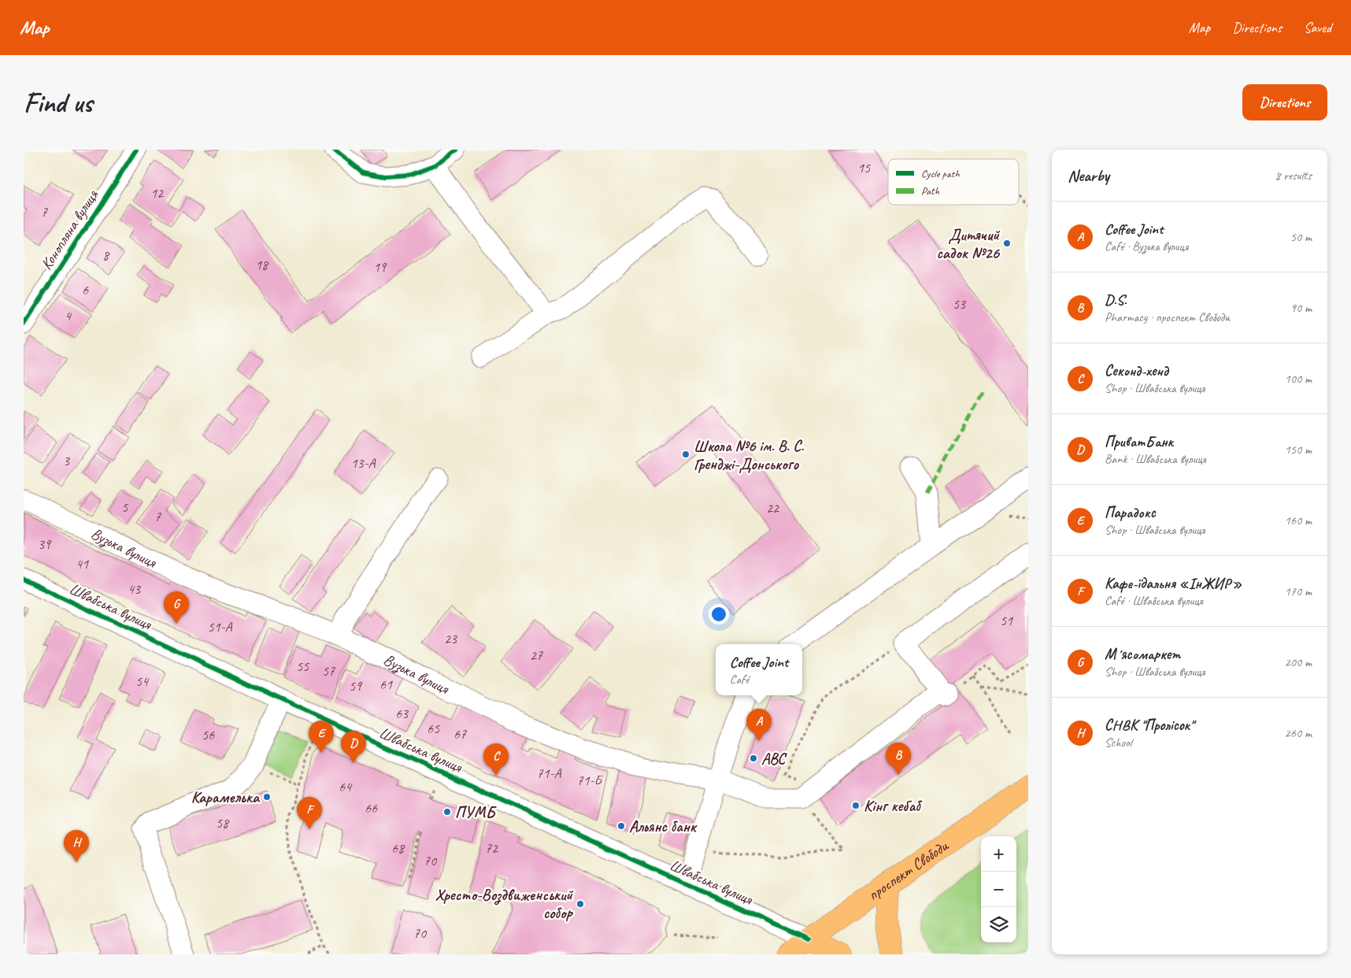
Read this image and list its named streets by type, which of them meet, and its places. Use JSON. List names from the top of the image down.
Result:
{
  "streets": {
    "main road": ["проспект Свободи"],
    "street": ["Конопляна вулиця", "Вузька вулиця", "Швабська вулиця"]
  },
  "crossings": [
    ["Швабська вулиця", "проспект Свободи"]
  ],
  "places": [
    "Дитячий садок №26",
    "Школа №6 ім. В. С. Гренджі-Донського",
    "ABC",
    "Карамелька",
    "Кінг кебаб",
    "ПУМБ",
    "Альянс банк",
    "Хресто-Воздвиженський собор"
  ],
  "house_numbers": [
    "15",
    "12",
    "7",
    "8",
    "18",
    "19",
    "6",
    "53",
    "4",
    "3",
    "13-А",
    "5",
    "22",
    "7",
    "39",
    "41",
    "43",
    "51",
    "51-А",
    "23",
    "27",
    "55",
    "57",
    "54",
    "61",
    "59",
    "63",
    "65",
    "67",
    "56",
    "71-А",
    "71-Б",
    "64",
    "66",
    "58",
    "68",
    "72",
    "70",
    "70"
  ],
  "legend": ["Cycle path", "Path"],
  "page": {
    "header": "Map",
    "nav": ["Map", "Directions", "Saved"],
    "buttons": "Directions",
    "title": "Find us",
    "heading": ["Nearby", "8 results"],
    "list": [
      {
        "mark": "A",
        "name": "Coffee Joint",
        "note": "Café · Вузька вулиця",
        "value": "50 m"
      },
      {
        "mark": "B",
        "name": "D.S.",
        "note": "Pharmacy · проспект Свободи",
        "value": "90 m"
      },
      {
        "mark": "C",
        "name": "Секонд-хенд",
        "note": "Shop · Швабська вулиця",
        "value": "100 m"
      },
      {
        "mark": "D",
        "name": "ПриватБанк",
        "note": "Bank · Швабська вулиця",
        "value": "150 m"
      },
      {
        "mark": "E",
        "name": "Парадокс",
        "note": "Shop · Швабська вулиця",
        "value": "160 m"
      },
      {
        "mark": "F",
        "name": "Кафе-їдальня «ІнЖИР»",
        "note": "Café · Швабська вулиця",
        "value": "170 m"
      },
      {
        "mark": "G",
        "name": "Мʼясомаркет",
        "note": "Shop · Швабська вулиця",
        "value": "200 m"
      },
      {
        "mark": "H",
        "name": "СНВК \"Пролісок\"",
        "note": "School",
        "value": "260 m"
      }
    ],
    "pins": [
      "G",
      "A",
      "E",
      "D",
      "B",
      "C",
      "F",
      "H"
    ],
    "popup": ["Coffee Joint", "Café"],
    "map_buttons": ["+", "−"]
  }
}
